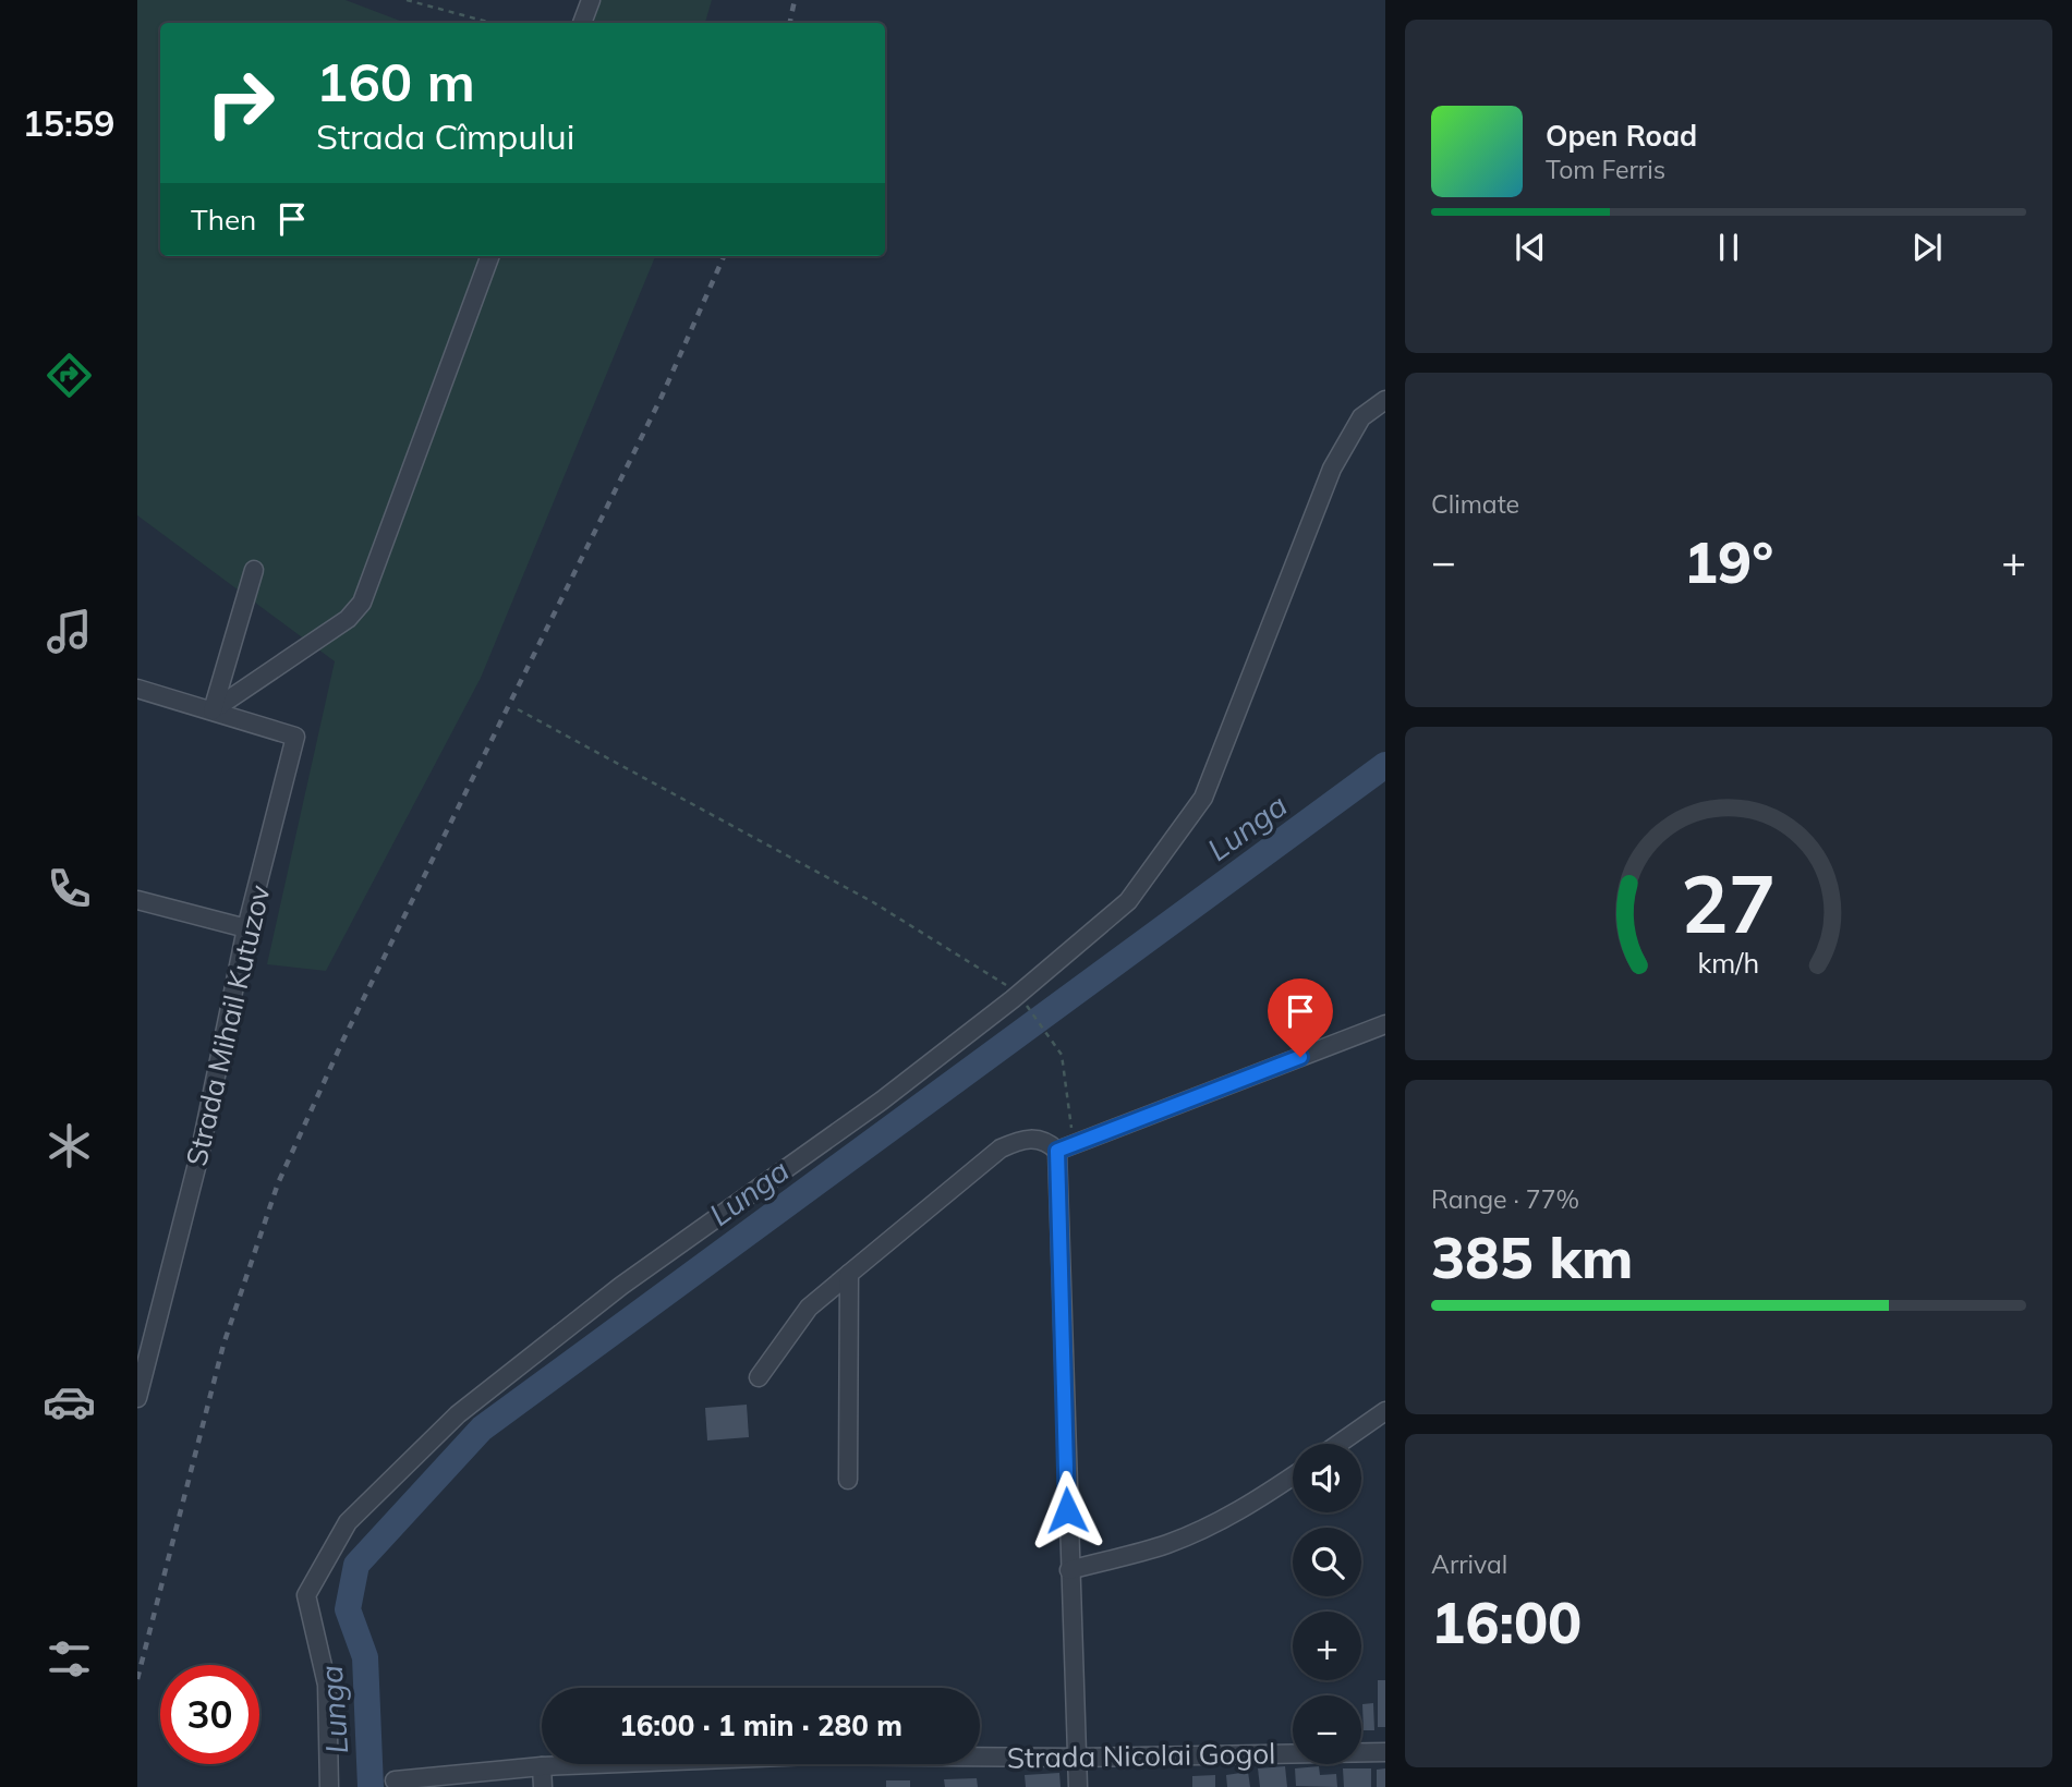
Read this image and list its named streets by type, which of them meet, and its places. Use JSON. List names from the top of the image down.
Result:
{
  "streets": {
    "street": ["Strada Mihail Kutuzov", "Strada Nicolai Gogol"]
  },
  "water": ["Lunga"],
  "page": {
    "tabs": "15:59",
    "turn": ["160 m", "Strada Cîmpului"],
    "song": ["Open Road", "Tom Ferris"],
    "then": "Then",
    "tile": [
      "Climate",
      ["Range · 77%", "385 km"],
      ["Arrival", "16:00"]
    ],
    "heat": ["−", "19°", "+"],
    "map_buttons": ["+", "−"],
    "limit": "30",
    "trip": "16:00 · 1 min · 280 m",
    "gauge": ["27", "km/h"]
  }
}
